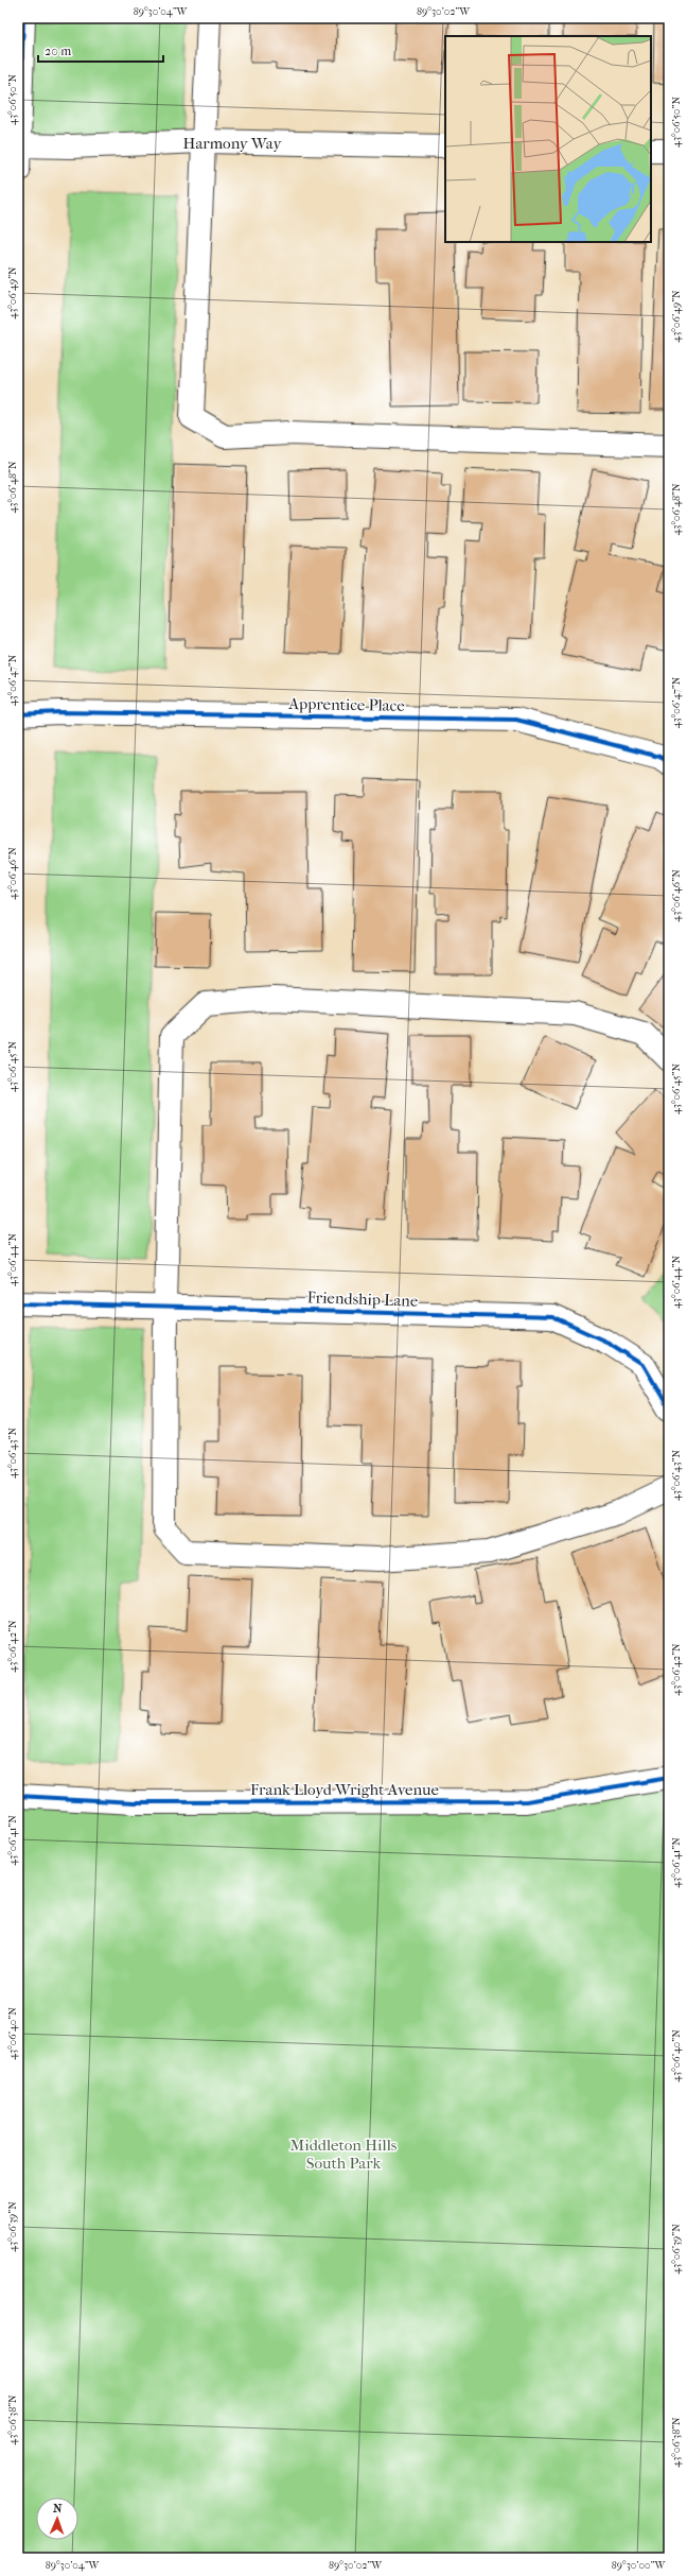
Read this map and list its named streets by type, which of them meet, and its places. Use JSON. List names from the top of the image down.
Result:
{
  "streets": {
    "street": [
      "Harmony Way",
      "Apprentice Place",
      "Friendship Lane",
      "Frank Lloyd Wright Avenue"
    ]
  },
  "parks": ["Middleton Hills South Park"],
  "scale_bar": "20 m",
  "north": "top",
  "coordinates": [
    "89°30'04\"W",
    "89°30'02\"W",
    "43°06'50\"N",
    "43°06'49\"N",
    "43°06'48\"N",
    "43°06'47\"N",
    "43°06'46\"N",
    "43°06'45\"N",
    "43°06'44\"N",
    "43°06'43\"N",
    "43°06'42\"N",
    "43°06'41\"N",
    "43°06'40\"N",
    "43°06'39\"N",
    "43°06'38\"N",
    "89°30'00\"W"
  ]
}
